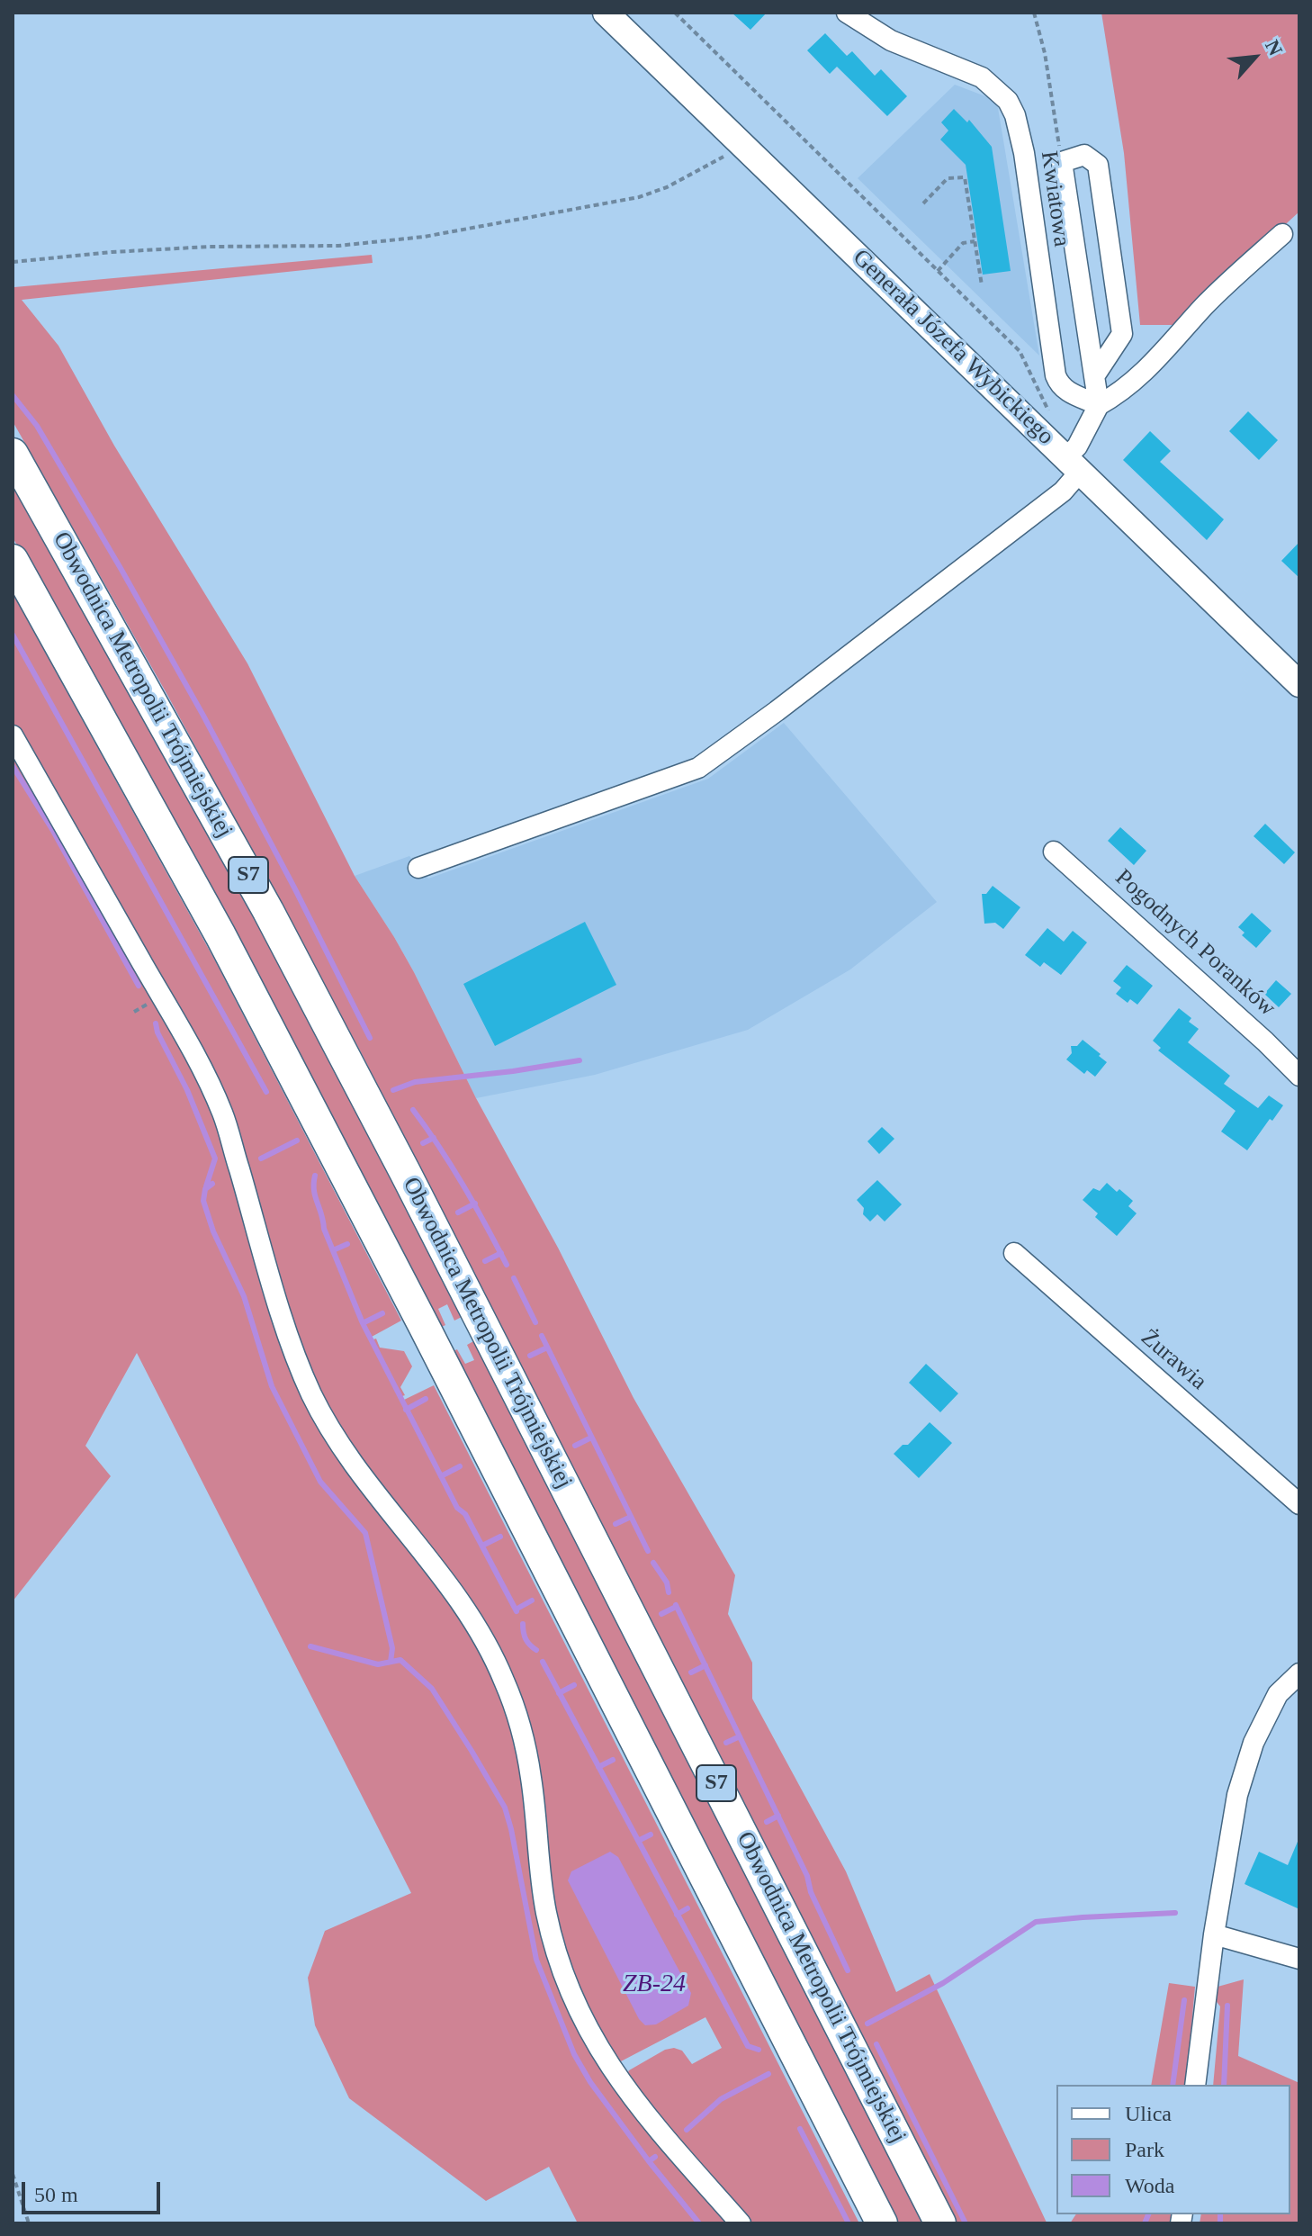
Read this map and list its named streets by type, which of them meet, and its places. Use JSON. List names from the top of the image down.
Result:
{
  "streets": {
    "highway": ["Obwodnica Metropolii Trójmiejskiej", "S7"],
    "main road": ["Generała Józefa Wybickiego"],
    "street": ["Kwiatowa", "Pogodnych Poranków", "Żurawia"]
  },
  "water": ["ZB-24"],
  "legend": ["Ulica", "Park", "Woda"],
  "scale_bar": "50 m",
  "north": "top right"
}
